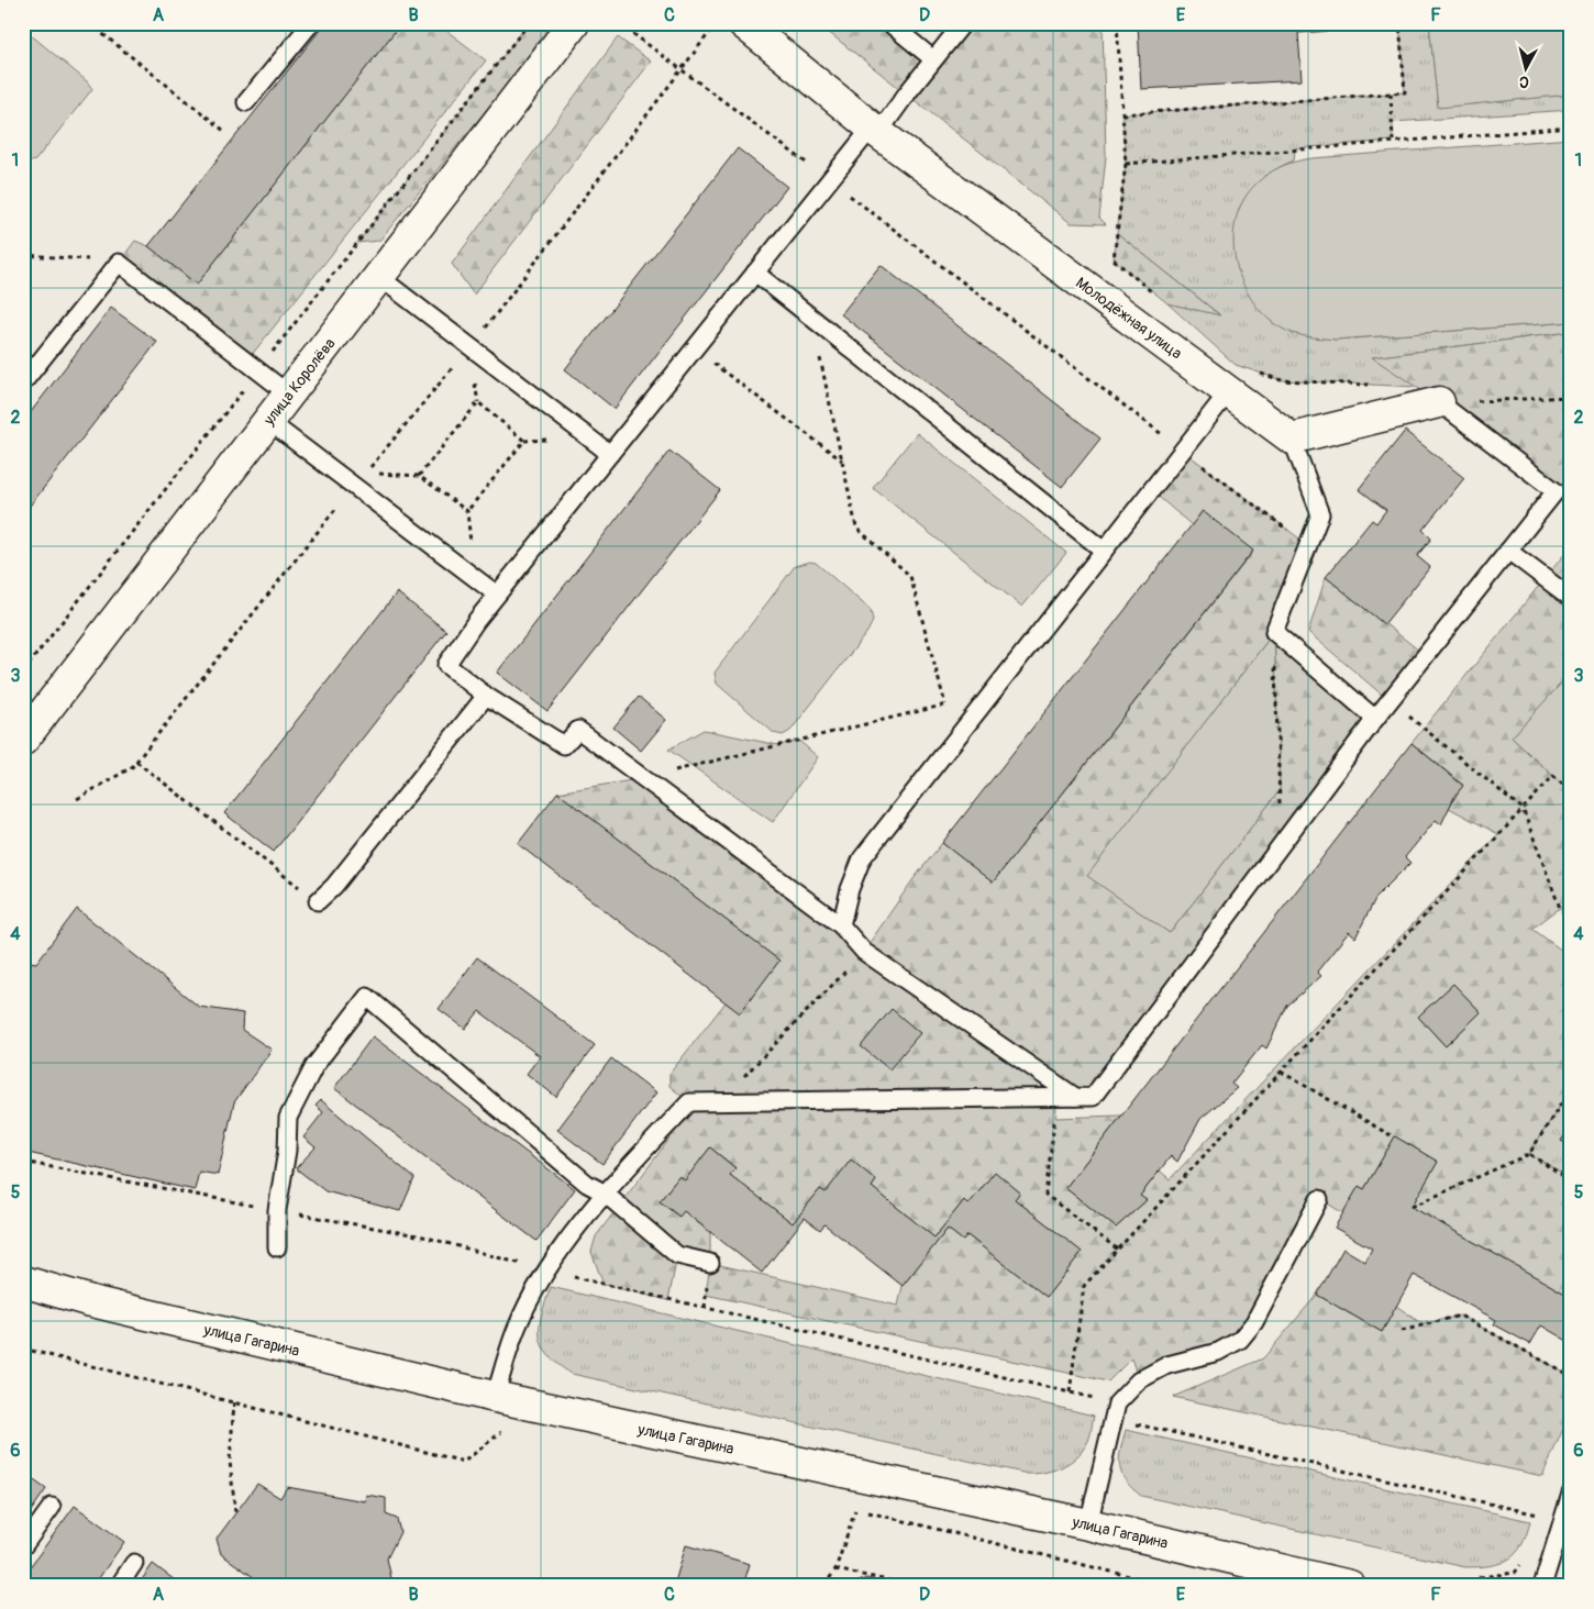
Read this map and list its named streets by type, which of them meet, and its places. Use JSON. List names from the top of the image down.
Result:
{
  "streets": {
    "main road": ["Молодёжная улица", "улица Королёва", "улица Гагарина"]
  },
  "north": "bottom",
  "grid": {
    "columns": [
      "A",
      "B",
      "C",
      "D",
      "E",
      "F"
    ],
    "rows": [
      "1",
      "2",
      "3",
      "4",
      "5",
      "6"
    ]
  }
}
